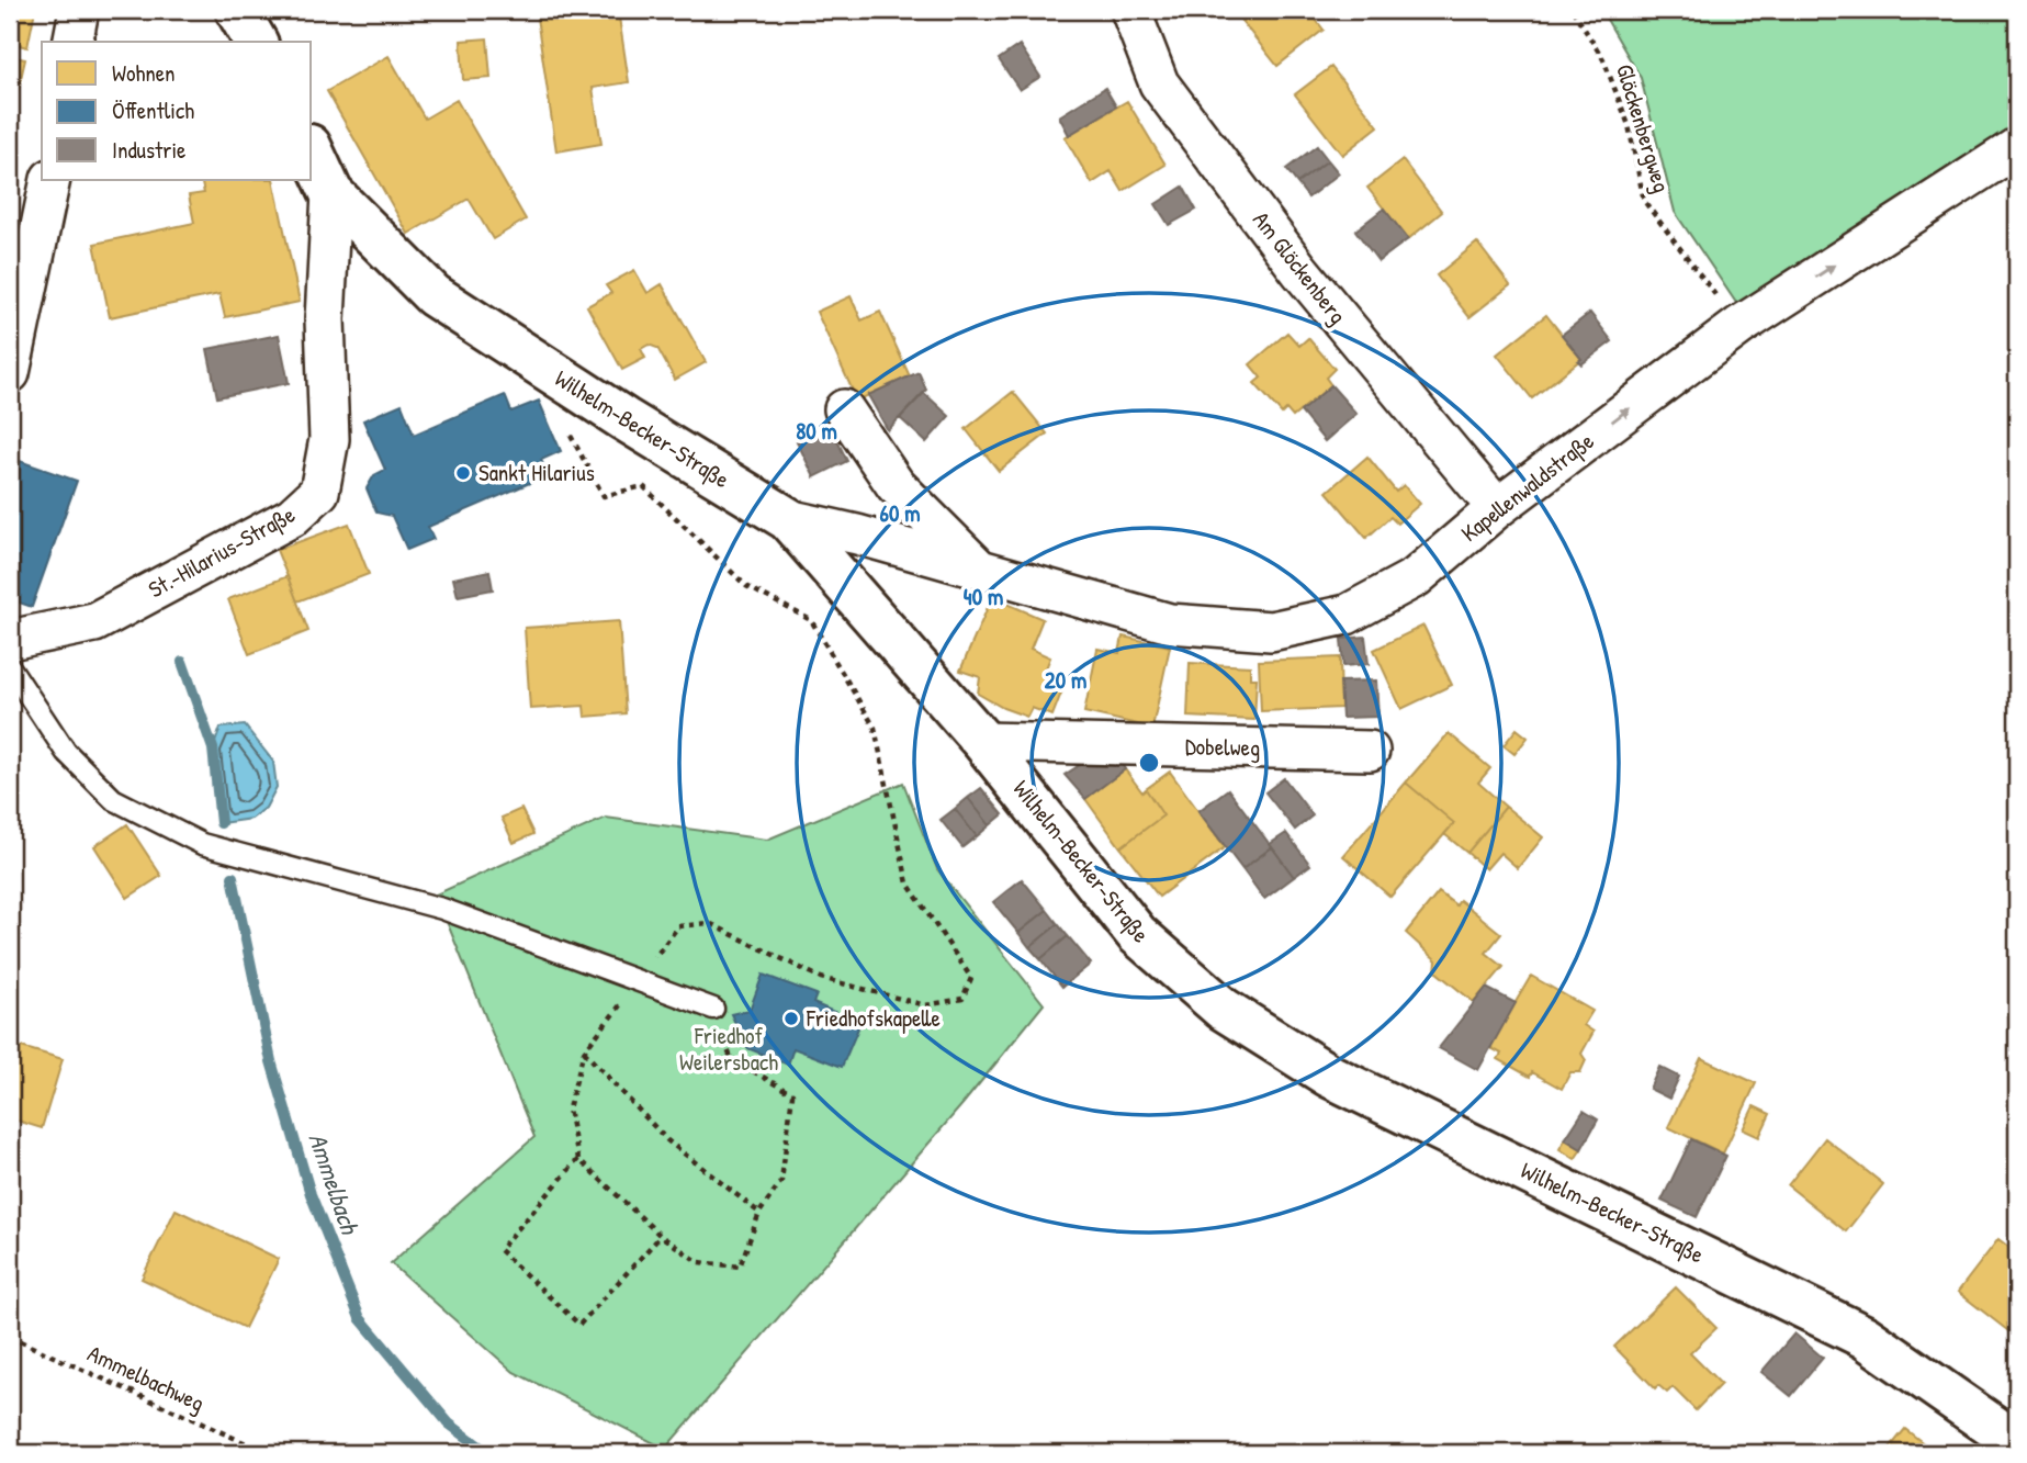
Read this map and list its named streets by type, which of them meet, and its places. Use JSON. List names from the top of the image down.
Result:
{
  "streets": {
    "street": [
      "Am Glöckenberg",
      "Wilhelm-Becker-Straße",
      "Kapellenwaldstraße",
      "St.-Hilarius-Straße",
      "Dobelweg"
    ],
    "path": ["Glöckenbergweg", "Ammelbachweg"]
  },
  "crossings": [
    ["Glöckenbergweg", "Kapellenwaldstraße"],
    ["Am Glöckenberg", "Kapellenwaldstraße"],
    ["Wilhelm-Becker-Straße", "Kapellenwaldstraße"],
    ["Wilhelm-Becker-Straße", "St.-Hilarius-Straße"],
    ["Wilhelm-Becker-Straße", "Dobelweg"]
  ],
  "one_way": ["Kapellenwaldstraße"],
  "water": ["Ammelbach"],
  "parks": ["Friedhof Weilersbach"],
  "places": ["Sankt Hilarius", "Friedhofskapelle"],
  "legend": ["Wohnen", "Öffentlich", "Industrie"],
  "rings": [
    "80 m",
    "60 m",
    "40 m",
    "20 m"
  ]
}
